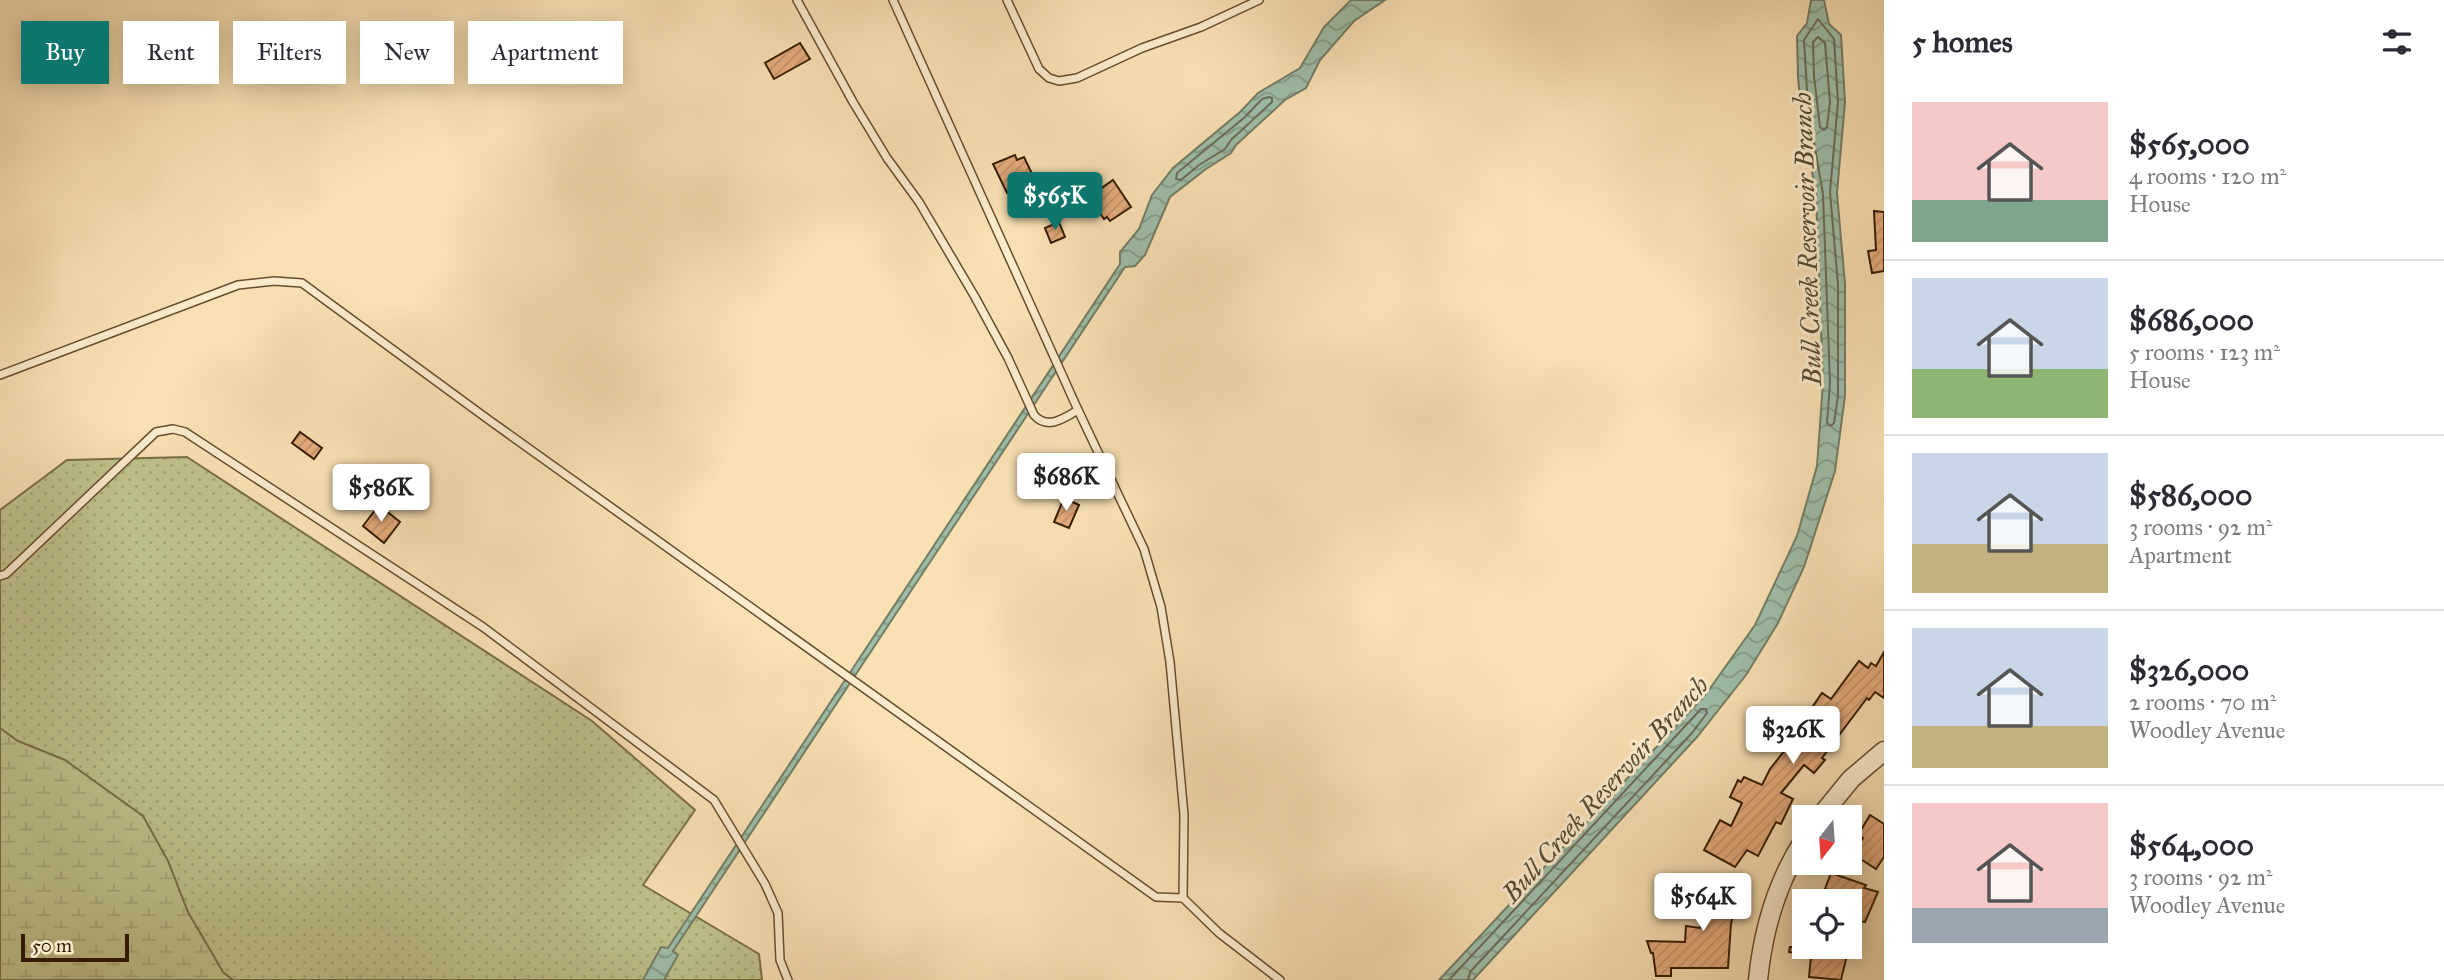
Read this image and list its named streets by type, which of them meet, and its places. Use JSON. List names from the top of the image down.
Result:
{
  "water": ["Bull Creek Reservoir Branch"],
  "scale_bar": "50 m",
  "north": "bottom",
  "page": {
    "heading": "5 homes",
    "chip": [
      "Buy",
      "Rent",
      "Filters",
      "New",
      "Apartment"
    ],
    "list": [
      {
        "name": "$565,000",
        "note": "4 rooms · 120 m² · House"
      },
      {
        "name": "$686,000",
        "note": "5 rooms · 123 m² · House"
      },
      {
        "name": "$586,000",
        "note": "3 rooms · 92 m² · Apartment"
      },
      {
        "name": "$326,000",
        "note": "2 rooms · 70 m² · Woodley Avenue"
      },
      {
        "name": "$564,000",
        "note": "3 rooms · 92 m² · Woodley Avenue"
      }
    ],
    "price": [
      "$565K",
      "$686K",
      "$586K",
      "$326K",
      "$564K"
    ],
    "scale": "50 m"
  }
}
